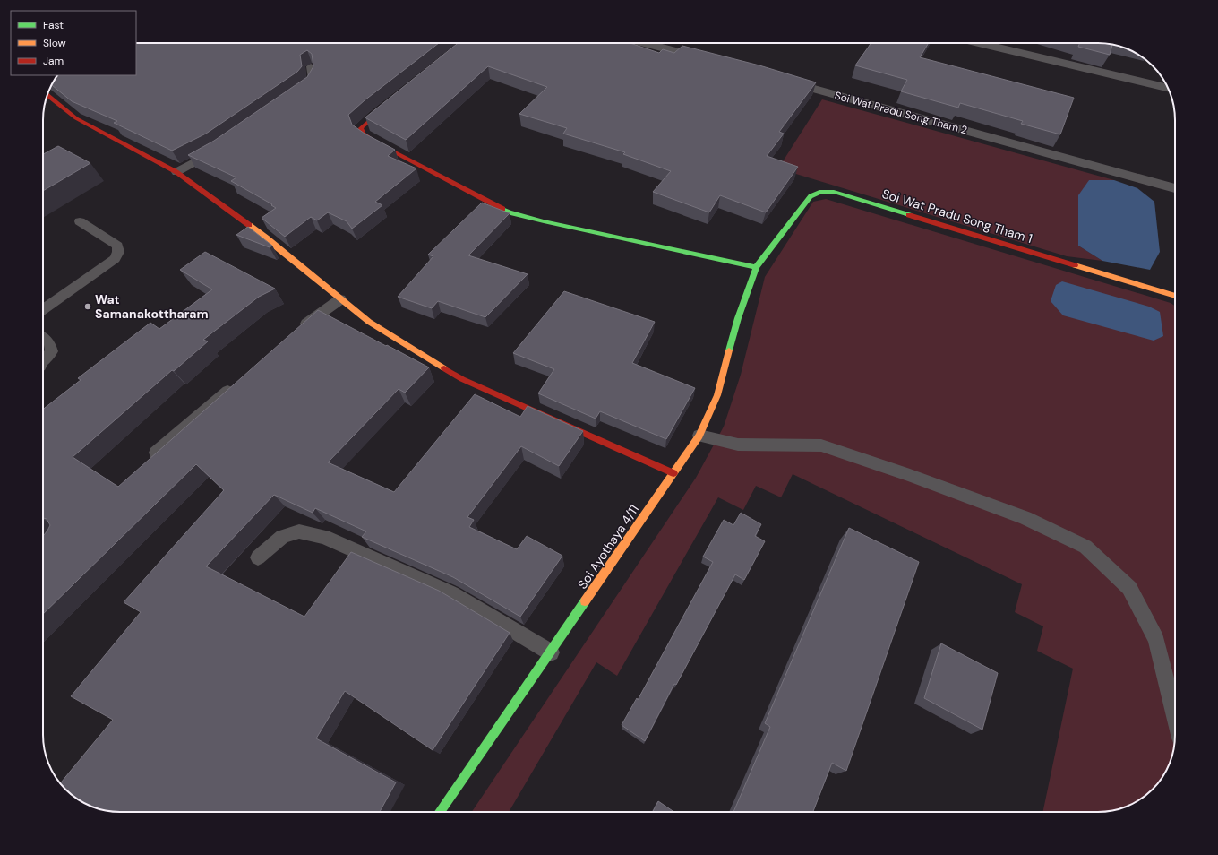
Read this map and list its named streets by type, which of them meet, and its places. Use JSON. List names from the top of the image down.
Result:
{
  "streets": {
    "street": ["Soi Wat Pradu Song Tham 2", "Soi Wat Pradu Song Tham 1", "Soi Ayothaya 4/11"]
  },
  "crossings": [
    ["Soi Wat Pradu Song Tham 1", "Soi Ayothaya 4/11"]
  ],
  "places": ["Wat Samanakottharam"],
  "legend": ["Fast", "Slow", "Jam"]
}
